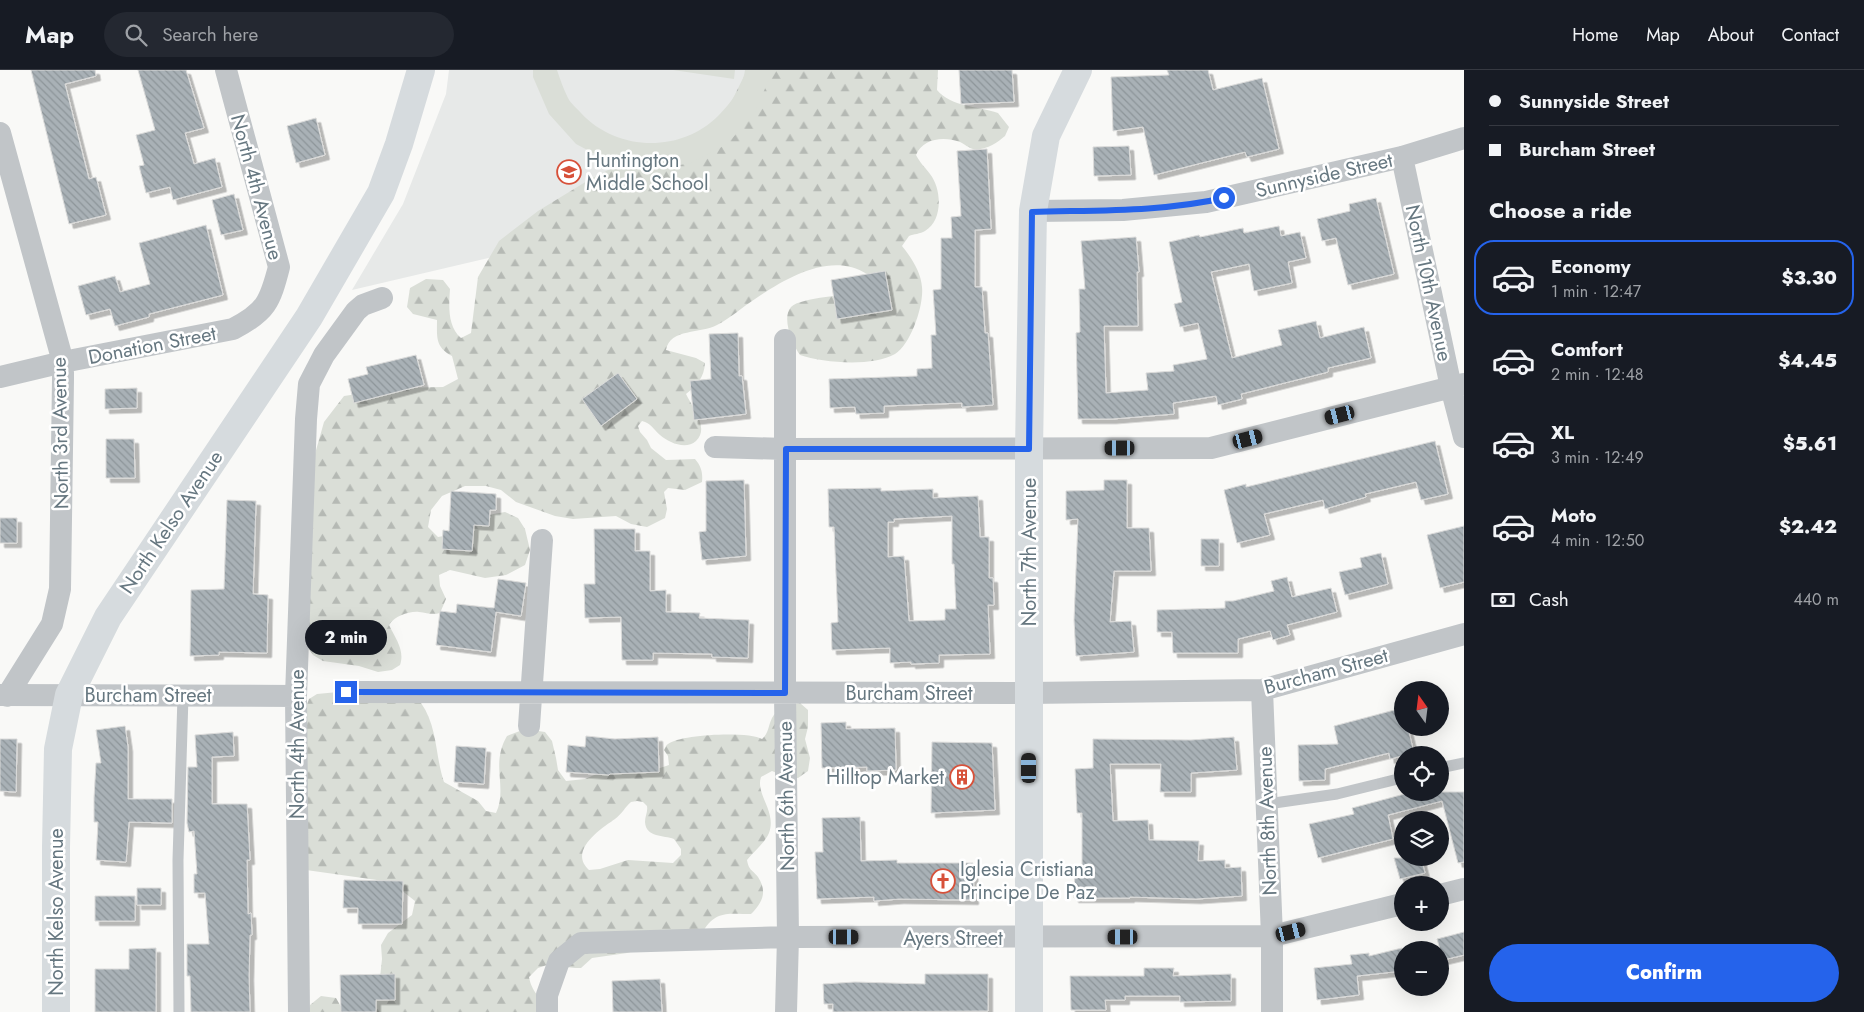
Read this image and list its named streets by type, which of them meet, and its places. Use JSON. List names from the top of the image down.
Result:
{
  "streets": {
    "street": [
      "Sunnyside Street",
      "North 4th Avenue",
      "North 10th Avenue",
      "Donation Street",
      "North 3rd Avenue",
      "North Kelso Avenue",
      "North 7th Avenue",
      "Burcham Street",
      "North 6th Avenue",
      "North 8th Avenue",
      "Ayers Street"
    ]
  },
  "crossings": [
    ["Sunnyside Street", "North 10th Avenue"],
    ["Sunnyside Street", "North 7th Avenue"],
    ["North 4th Avenue", "Donation Street"],
    ["North 4th Avenue", "Burcham Street"],
    ["Donation Street", "North 3rd Avenue"],
    ["North 3rd Avenue", "Burcham Street"],
    ["North Kelso Avenue", "Burcham Street"],
    ["North 7th Avenue", "Burcham Street"],
    ["North 7th Avenue", "Ayers Street"],
    ["Burcham Street", "North 6th Avenue"],
    ["Burcham Street", "North 8th Avenue"],
    ["North 6th Avenue", "Ayers Street"],
    ["North 8th Avenue", "Ayers Street"]
  ],
  "places": {
    "school or university": ["Huntington Middle School"],
    "building": ["Hilltop Market"],
    "church": ["Iglesia Cristiana Principe De Paz"]
  },
  "north": "top",
  "page": {
    "header": "Map",
    "search": "Search here",
    "nav": [
      "Home",
      "Map",
      "About",
      "Contact"
    ],
    "banner": ["Sunnyside Street", "Burcham Street"],
    "heading": "Choose a ride",
    "list": [
      {
        "name": "Economy",
        "note": "1 min · 12:47",
        "value": "$3.30"
      },
      {
        "name": "Comfort",
        "note": "2 min · 12:48",
        "value": "$4.45"
      },
      {
        "name": "XL",
        "note": "3 min · 12:49",
        "value": "$5.61"
      },
      {
        "name": "Moto",
        "note": "4 min · 12:50",
        "value": "$2.42"
      }
    ],
    "pay": ["Cash", "440 m"],
    "bubble": "2 min",
    "map_buttons": ["+", "−"],
    "buttons": "Confirm"
  }
}
